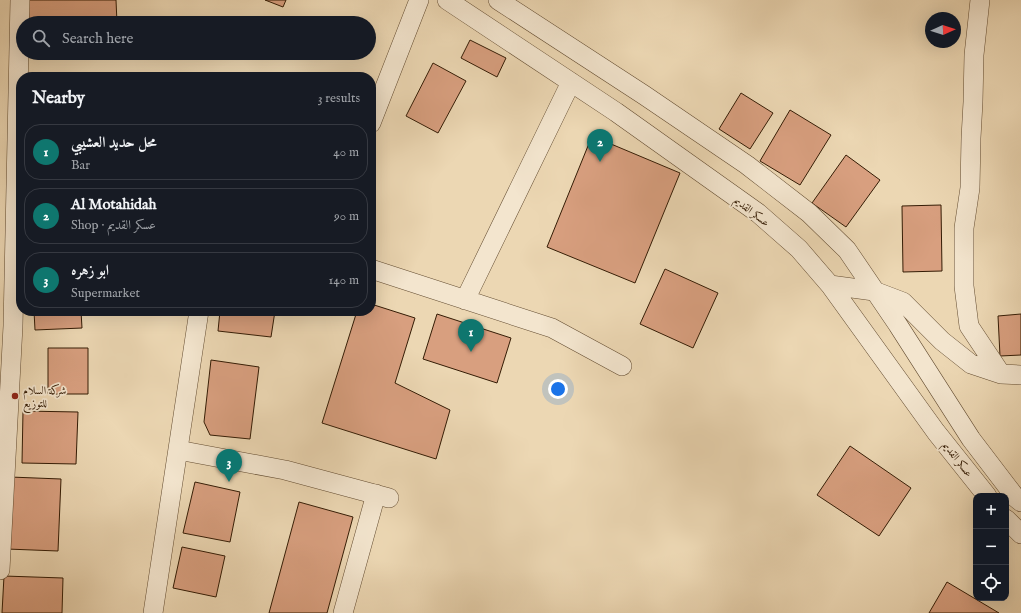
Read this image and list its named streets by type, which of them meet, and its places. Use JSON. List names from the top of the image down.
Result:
{
  "streets": {
    "street": ["عسكر القديم"]
  },
  "places": ["شركة السلام للتوزيع"],
  "north": "right",
  "page": {
    "search": "Search here",
    "heading": ["Nearby", "3 results"],
    "list": [
      {
        "mark": "1",
        "name": "محل حديد العشيبي",
        "note": "Bar",
        "value": "40 m"
      },
      {
        "mark": "2",
        "name": "Al Motahidah",
        "note": "Shop · عسكر القديم",
        "value": "90 m"
      },
      {
        "mark": "3",
        "name": "ابو زهره",
        "note": "Supermarket",
        "value": "140 m"
      }
    ],
    "pins": ["2", "1", "3"],
    "map_buttons": ["+", "−"]
  }
}
